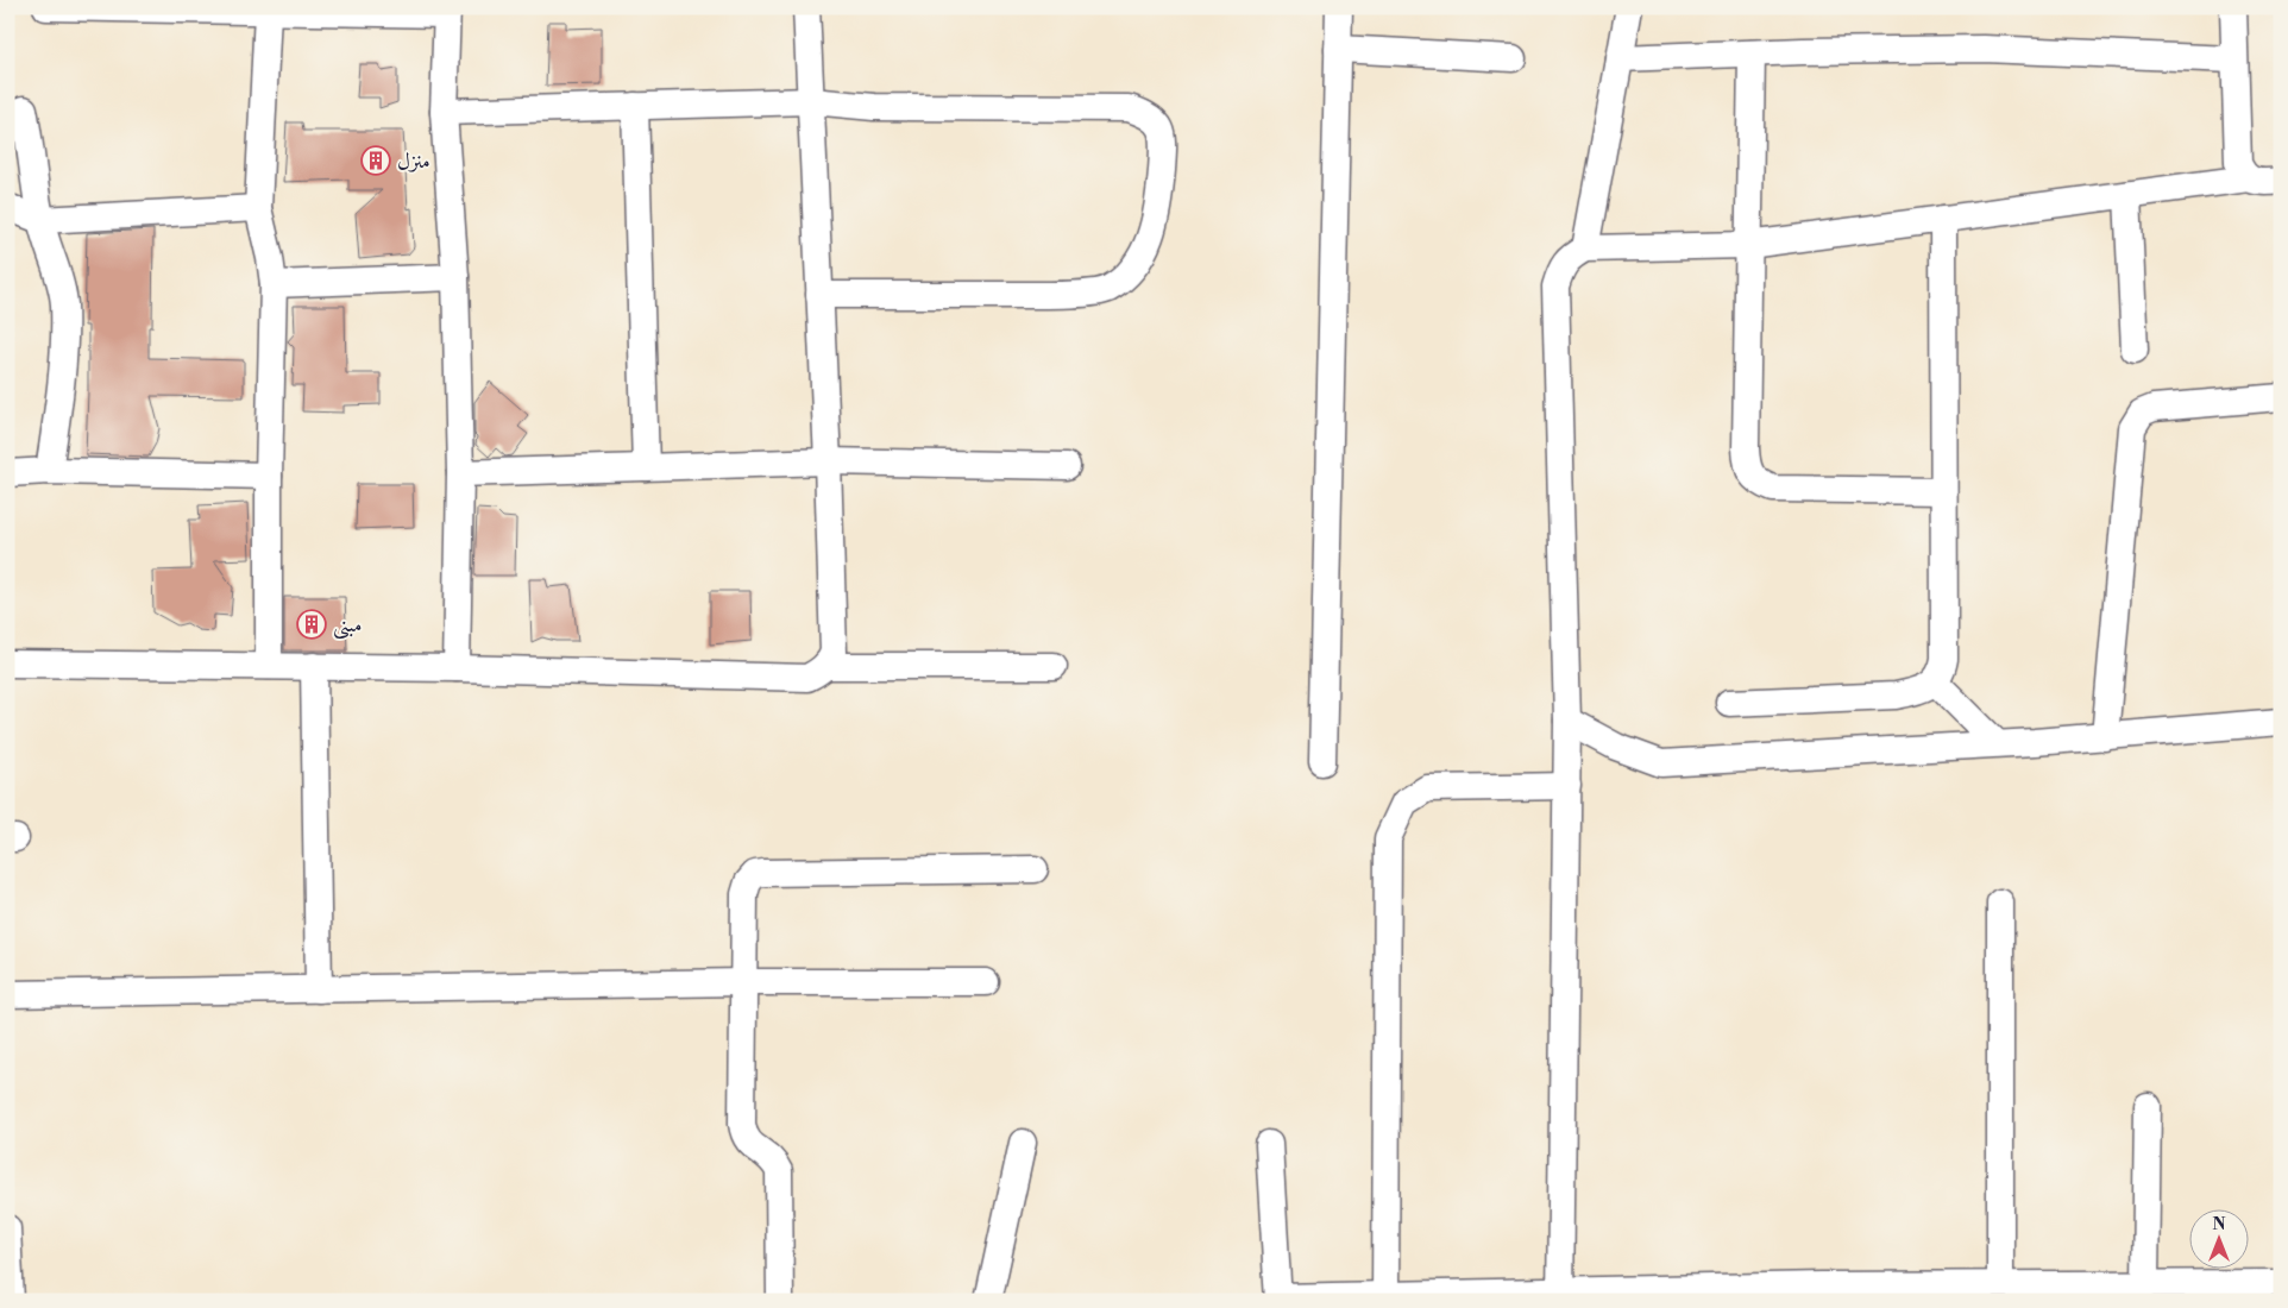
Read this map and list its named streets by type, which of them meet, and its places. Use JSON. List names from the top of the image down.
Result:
{
  "places": {
    "building": ["منزل", "مبنى"]
  },
  "north": "top"
}
